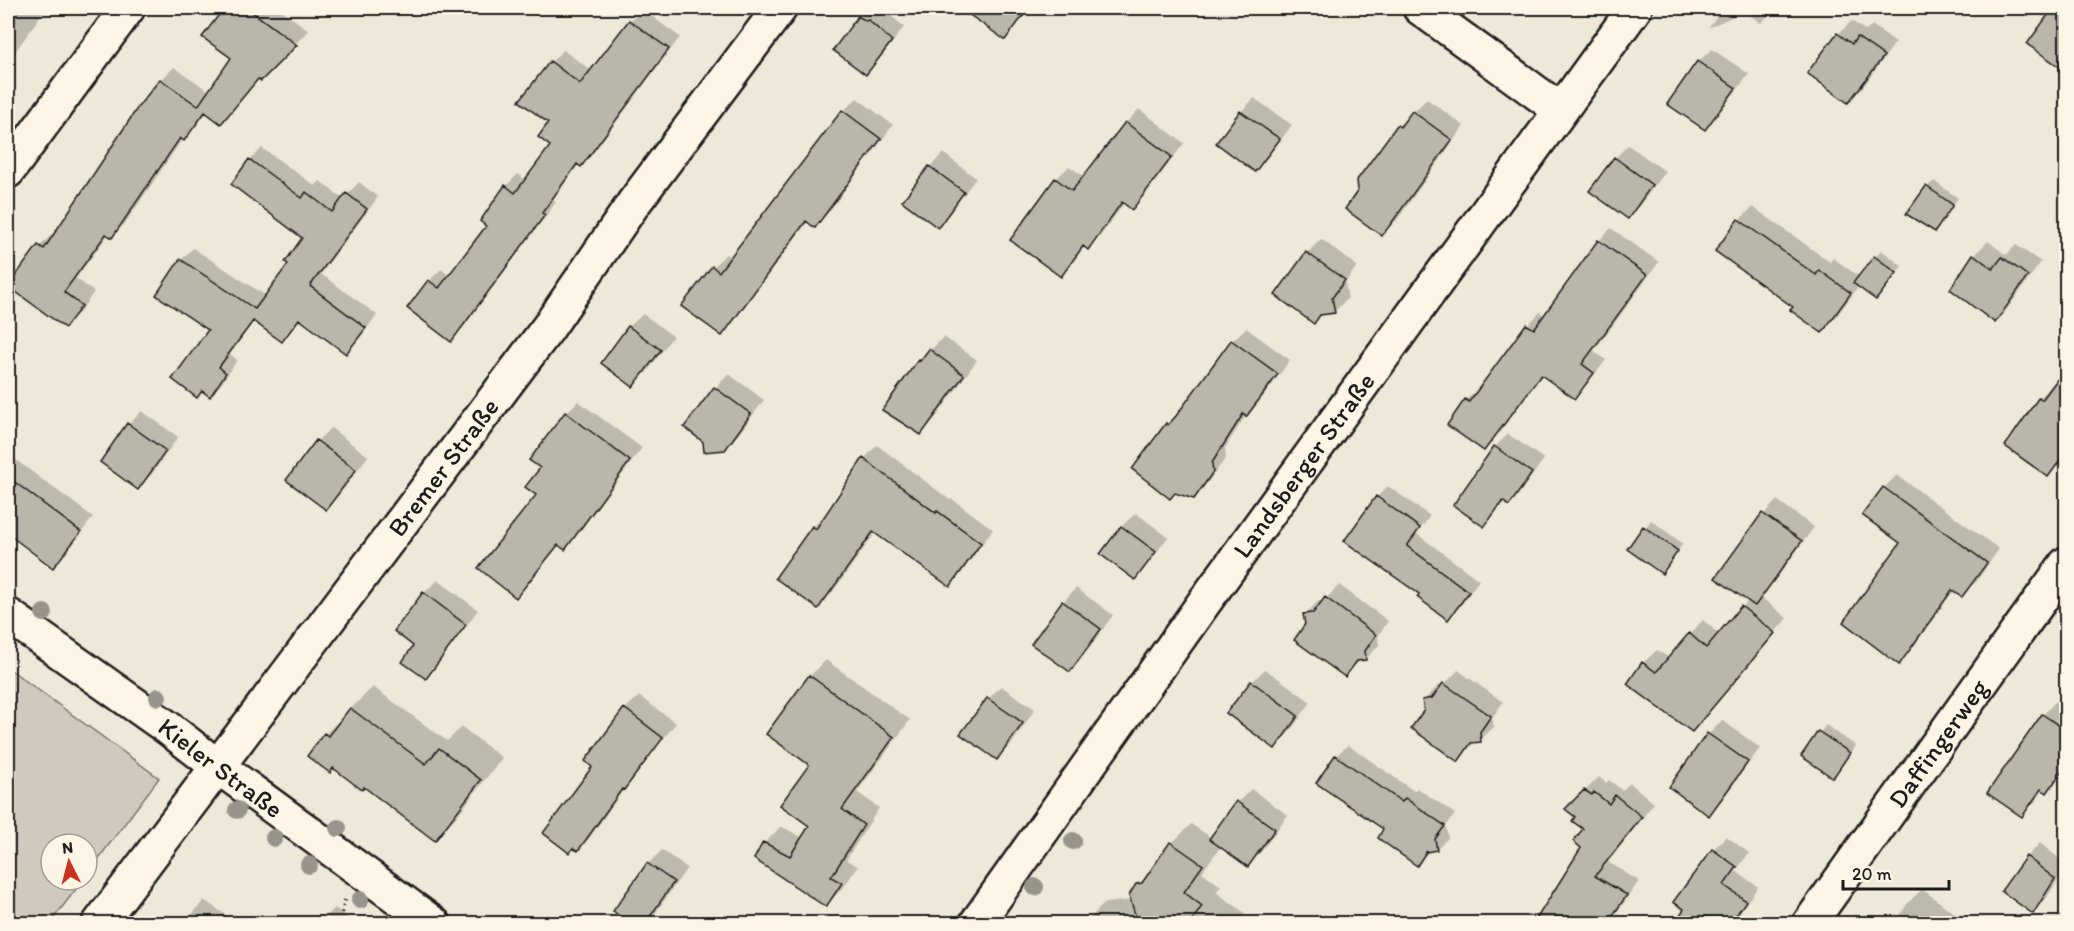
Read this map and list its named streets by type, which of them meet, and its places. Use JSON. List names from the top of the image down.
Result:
{
  "streets": {
    "street": [
      "Landsberger Straße",
      "Bremer Straße",
      "Daffingerweg",
      "Kieler Straße"
    ]
  },
  "crossings": [
    ["Bremer Straße", "Kieler Straße"]
  ],
  "scale_bar": "20 m",
  "north": "top"
}
